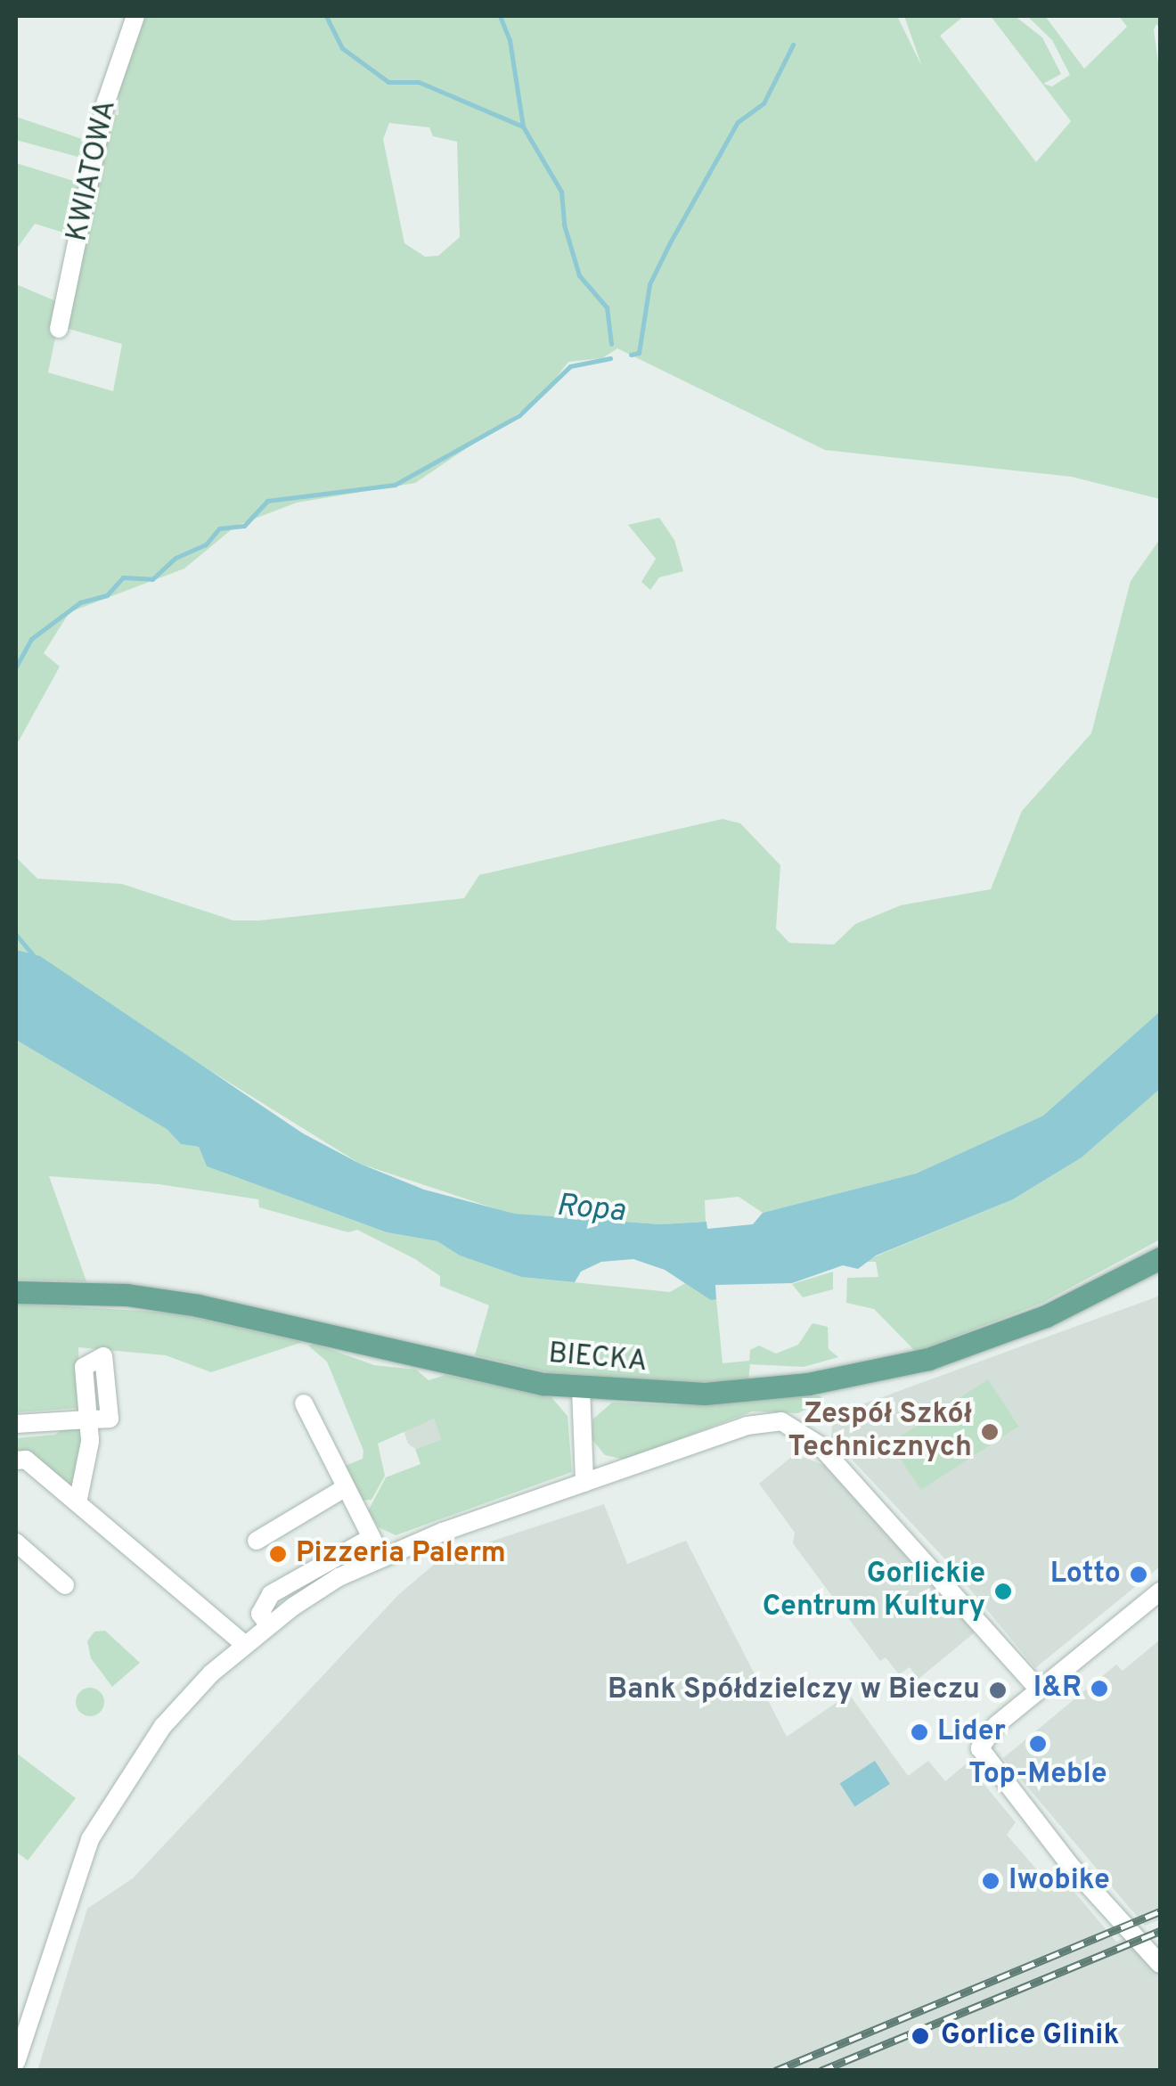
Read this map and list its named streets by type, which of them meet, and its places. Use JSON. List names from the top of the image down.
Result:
{
  "streets": {
    "main road": ["BIECKA"],
    "street": ["KWIATOWA"]
  },
  "water": ["Ropa"],
  "places": [
    "Zespół Szkół Technicznych",
    "Pizzeria Palerm",
    "Lotto",
    "Gorlickie Centrum Kultury",
    "I&R",
    "Bank Spółdzielczy w Bieczu",
    "Lider",
    "Top-Meble",
    "Iwobike",
    "Gorlice Glinik"
  ]
}
